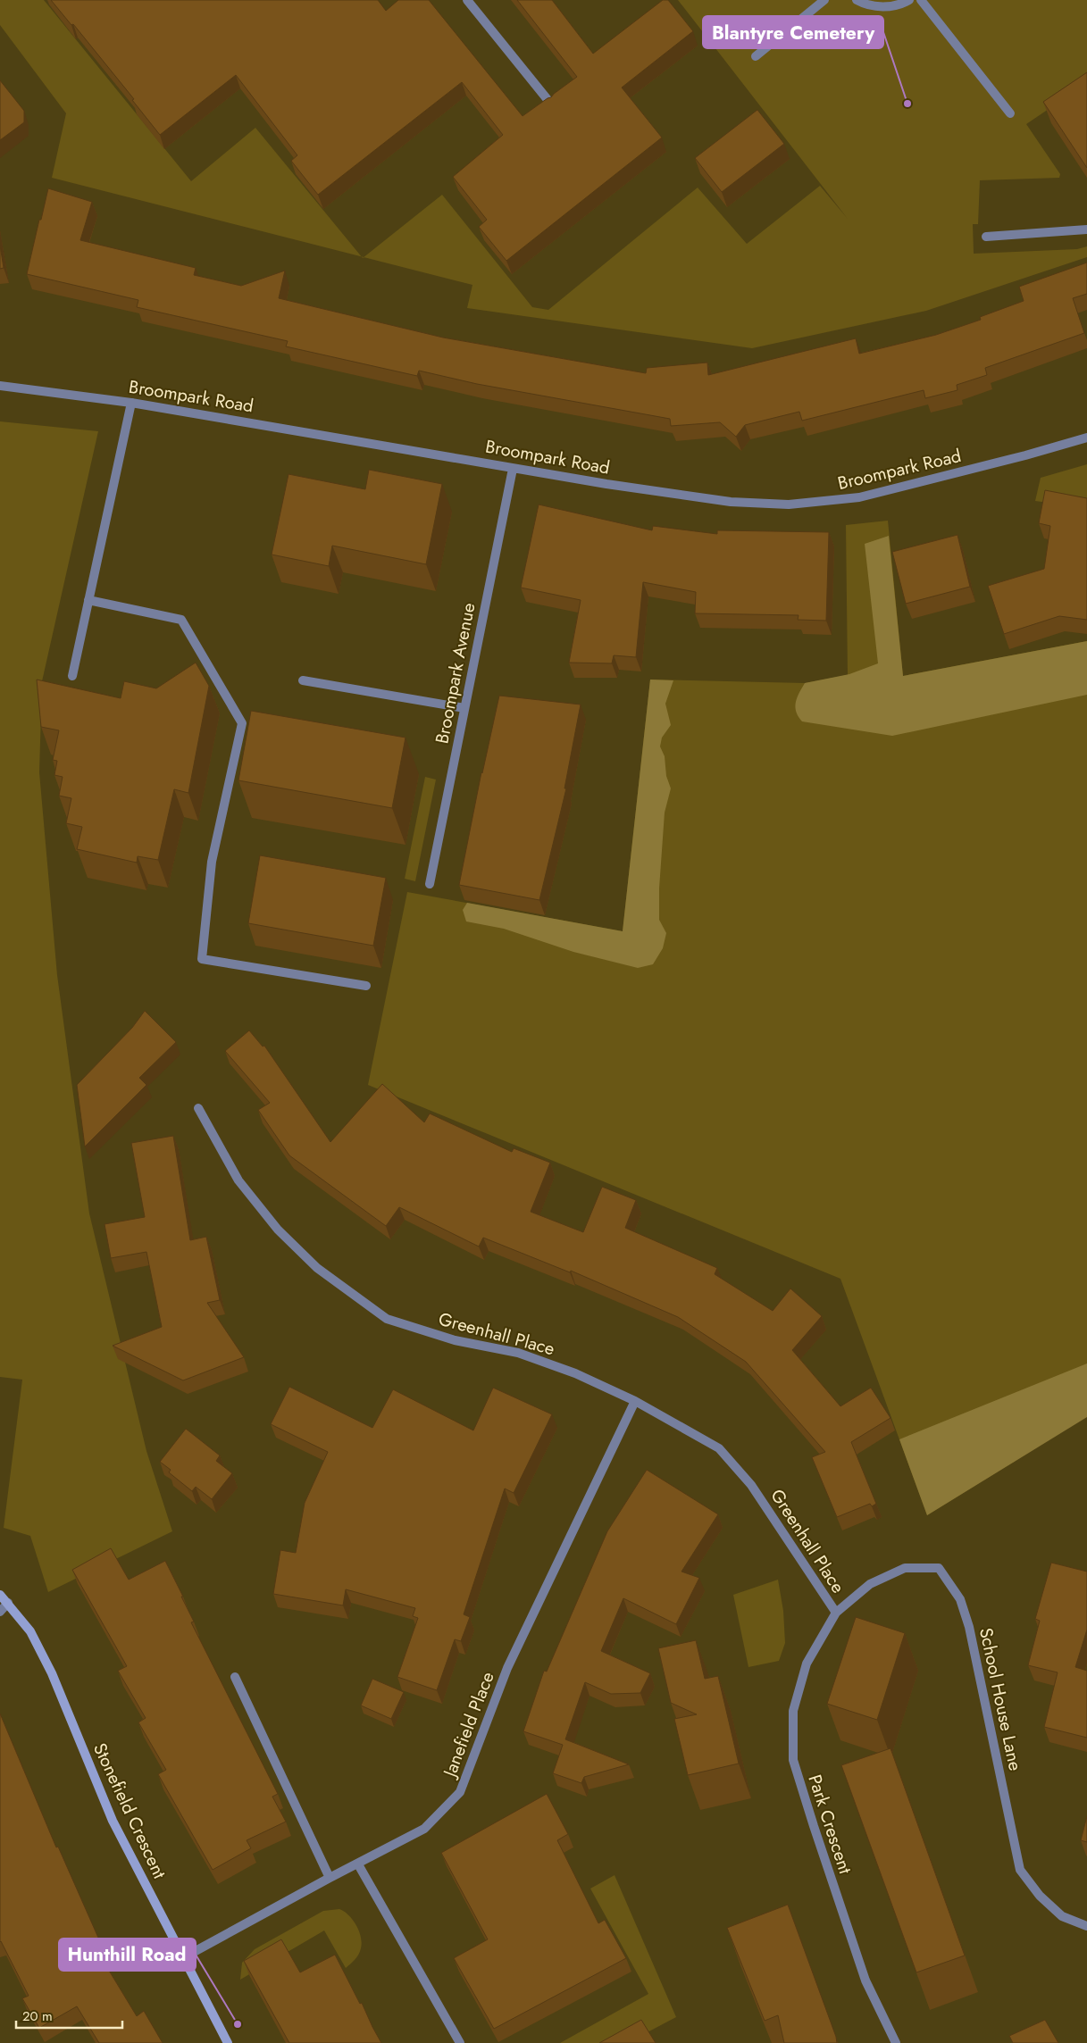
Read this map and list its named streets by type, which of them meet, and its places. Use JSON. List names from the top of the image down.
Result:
{
  "streets": {
    "street": [
      "Broompark Road",
      "Broompark Avenue",
      "Greenhall Place",
      "School House Lane",
      "Janefield Place",
      "Stonefield Crescent",
      "Park Crescent"
    ]
  },
  "crossings": [
    ["Broompark Road", "Broompark Avenue"],
    ["Greenhall Place", "School House Lane"],
    ["Greenhall Place", "Janefield Place"],
    ["Greenhall Place", "Park Crescent"],
    ["School House Lane", "Park Crescent"],
    ["Janefield Place", "Stonefield Crescent"]
  ],
  "places": ["Blantyre Cemetery", "Hunthill Road"],
  "scale_bar": "20 m"
}
